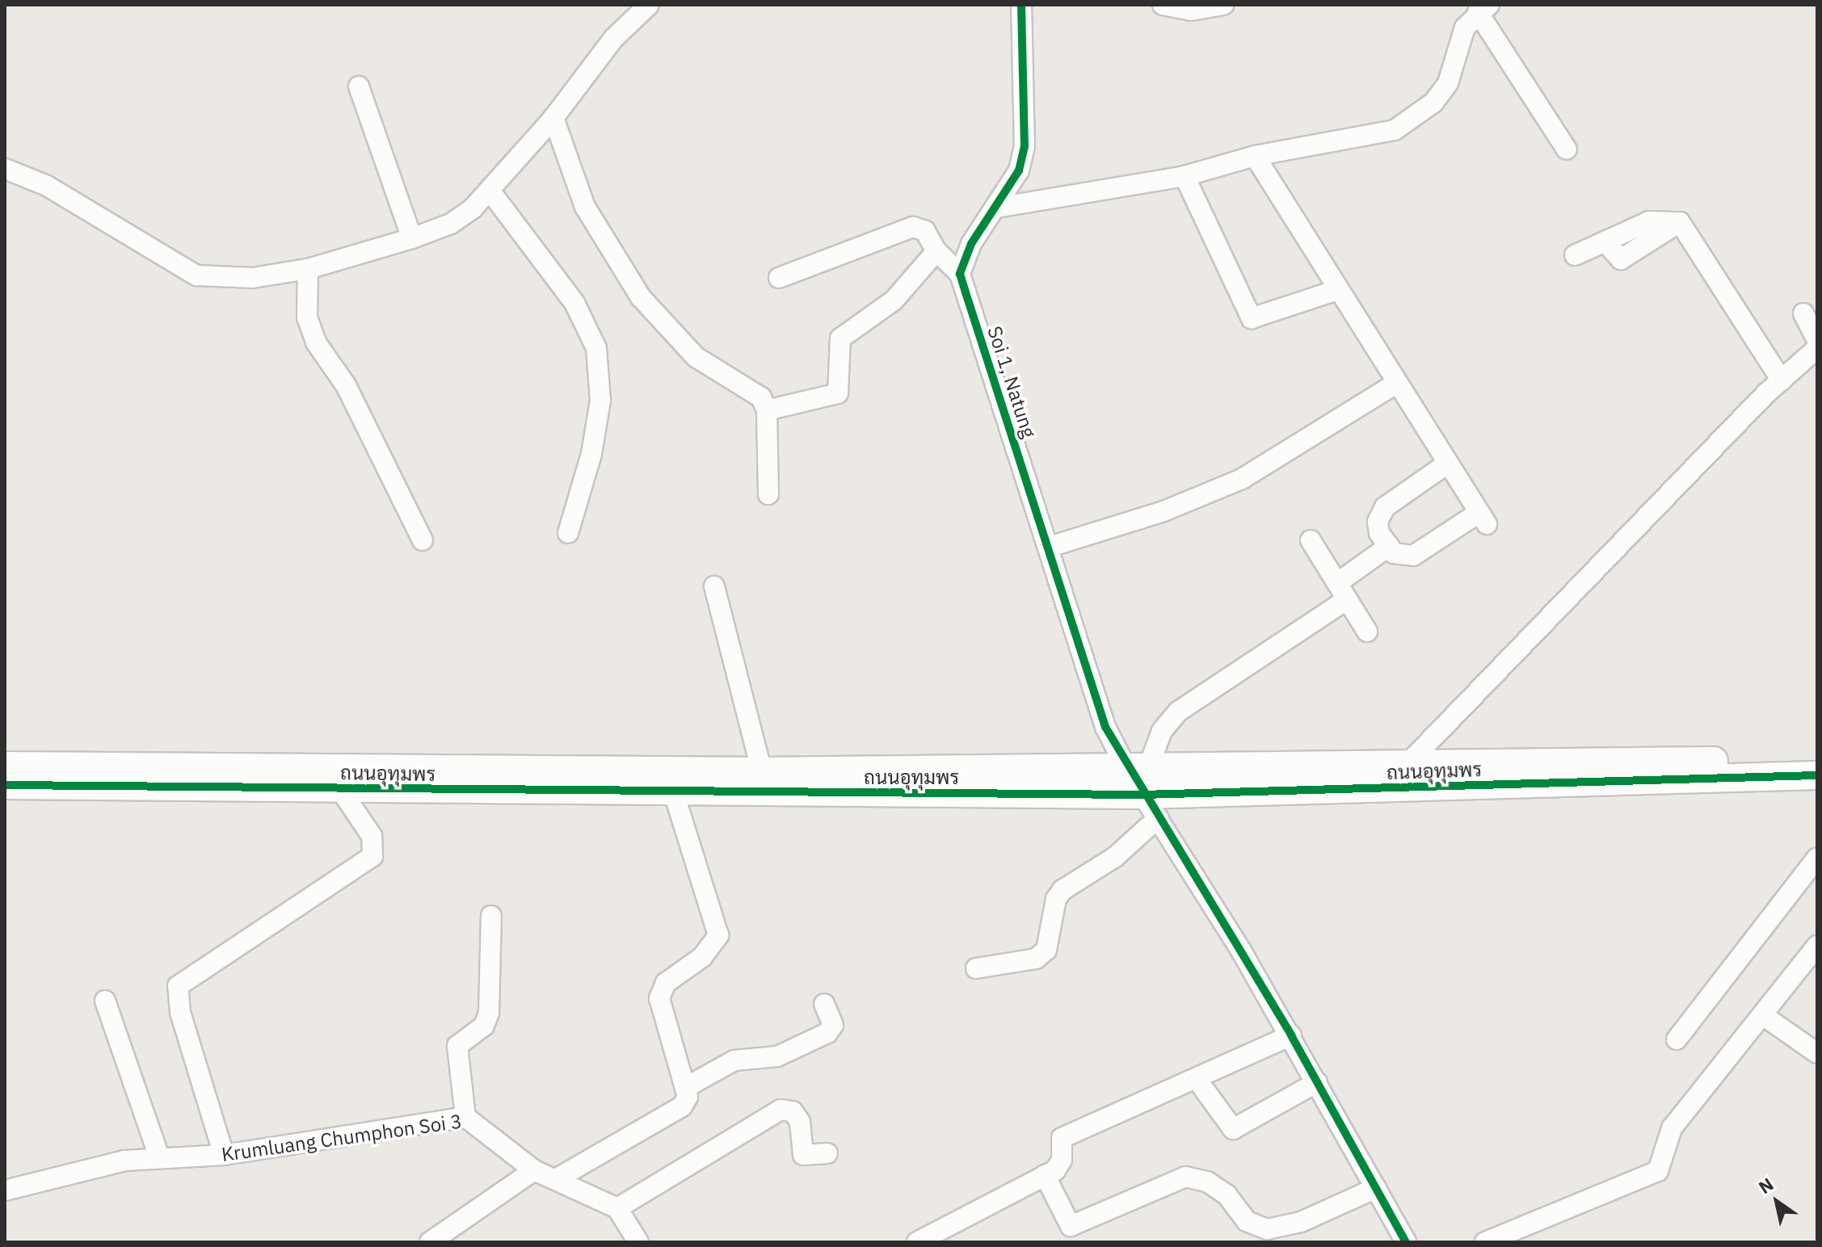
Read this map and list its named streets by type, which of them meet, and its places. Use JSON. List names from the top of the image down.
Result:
{
  "streets": {
    "street": ["Soi 1, Natung", "ถนนอุทุมพร", "Krumluang Chumphon Soi 3"]
  },
  "crossings": [
    ["Soi 1, Natung", "ถนนอุทุมพร"]
  ],
  "north": "top left"
}
